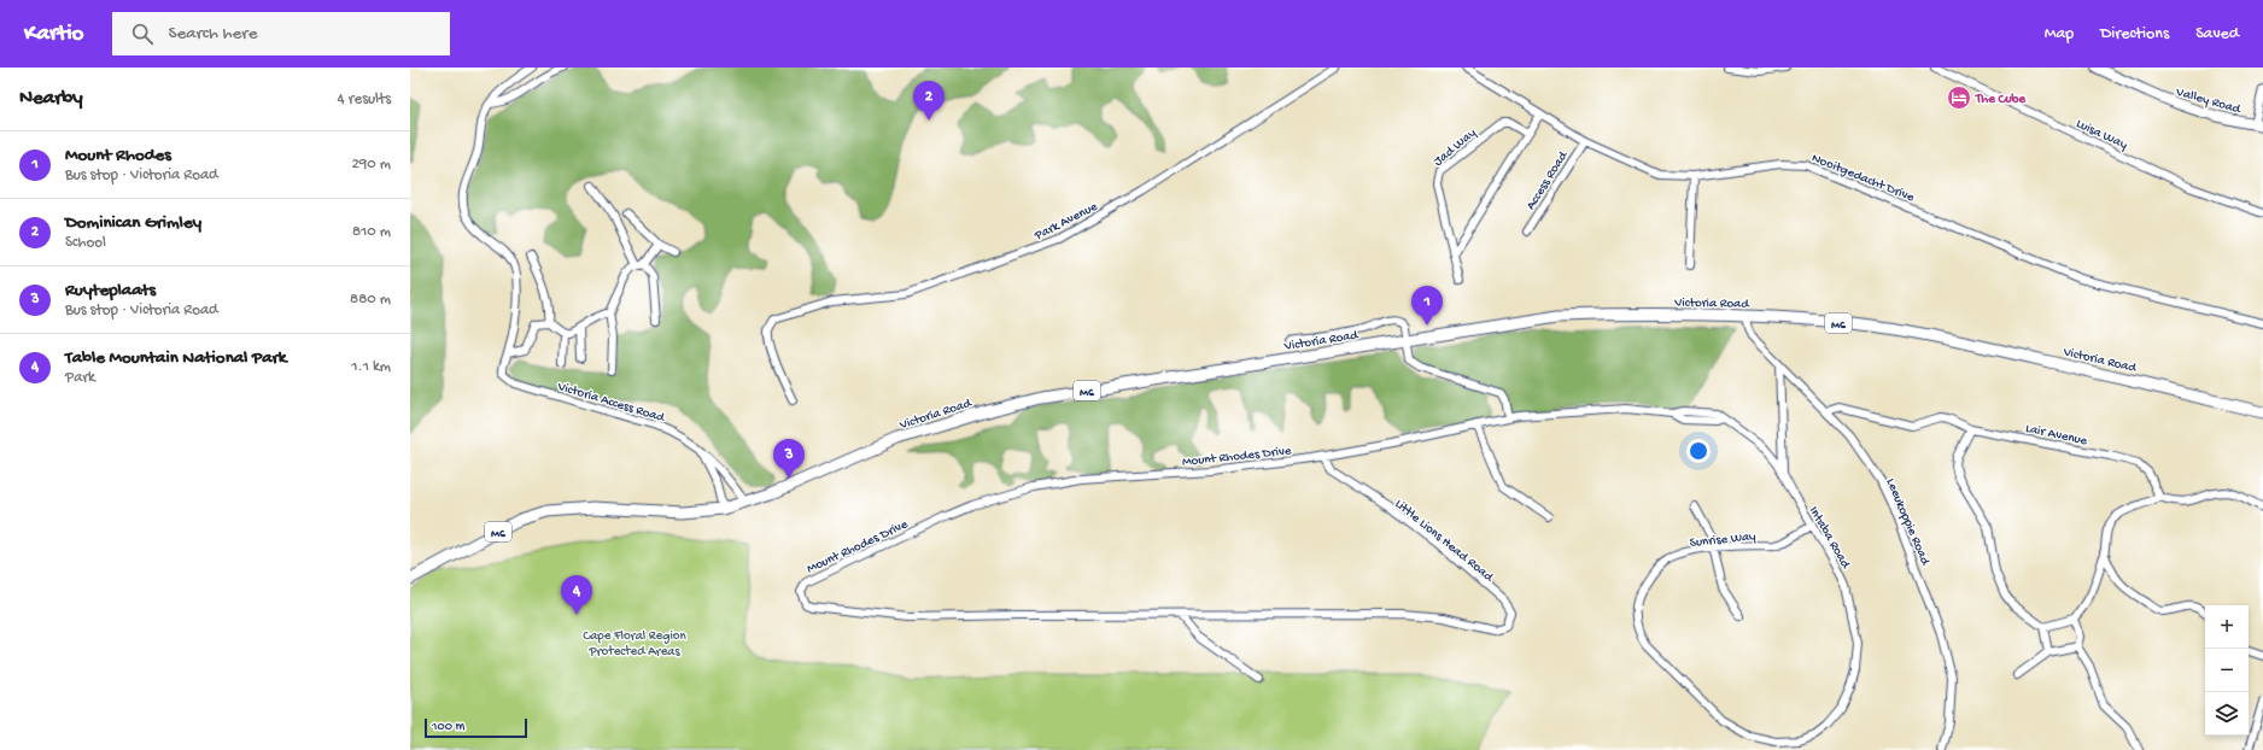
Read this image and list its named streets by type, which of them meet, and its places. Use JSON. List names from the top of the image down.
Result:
{
  "streets": {
    "main road": ["Victoria Road", "M6"],
    "street": [
      "Valley Road",
      "Luisa Way",
      "Jad Way",
      "Nooitgedacht Drive",
      "Access Road",
      "Park Avenue",
      "Victoria Access Road",
      "Lair Avenue",
      "Mount Rhodes Drive",
      "Leeukoppie Road",
      "Intaba Road",
      "Sunrise Way",
      "Little Lions Head Road"
    ]
  },
  "crossings": [
    ["Nooitgedacht Drive", "Access Road"],
    ["Victoria Road", "Victoria Access Road"],
    ["Victoria Road", "Leeukoppie Road"],
    ["Lair Avenue", "Leeukoppie Road"],
    ["Mount Rhodes Drive", "Intaba Road"],
    ["Mount Rhodes Drive", "Little Lions Head Road"],
    ["Leeukoppie Road", "Intaba Road"],
    ["Intaba Road", "Sunrise Way"]
  ],
  "parks": ["Cape Floral Region Protected Areas"],
  "places": {
    "hotel": ["The Cube"]
  },
  "scale_bar": "100 m",
  "page": {
    "header": "Kartio",
    "search": "Search here",
    "nav": ["Map", "Directions", "Saved"],
    "heading": ["Nearby", "4 results"],
    "pins": [
      "2",
      "1",
      "3",
      "4"
    ],
    "list": [
      {
        "mark": "1",
        "name": "Mount Rhodes",
        "note": "Bus stop · Victoria Road",
        "value": "290 m"
      },
      {
        "mark": "2",
        "name": "Dominican Grimley",
        "note": "School",
        "value": "810 m"
      },
      {
        "mark": "3",
        "name": "Ruyteplaats",
        "note": "Bus stop · Victoria Road",
        "value": "880 m"
      },
      {
        "mark": "4",
        "name": "Table Mountain National Park",
        "note": "Park",
        "value": "1.1 km"
      }
    ],
    "map_buttons": ["+", "−"],
    "scale": "100 m"
  }
}
